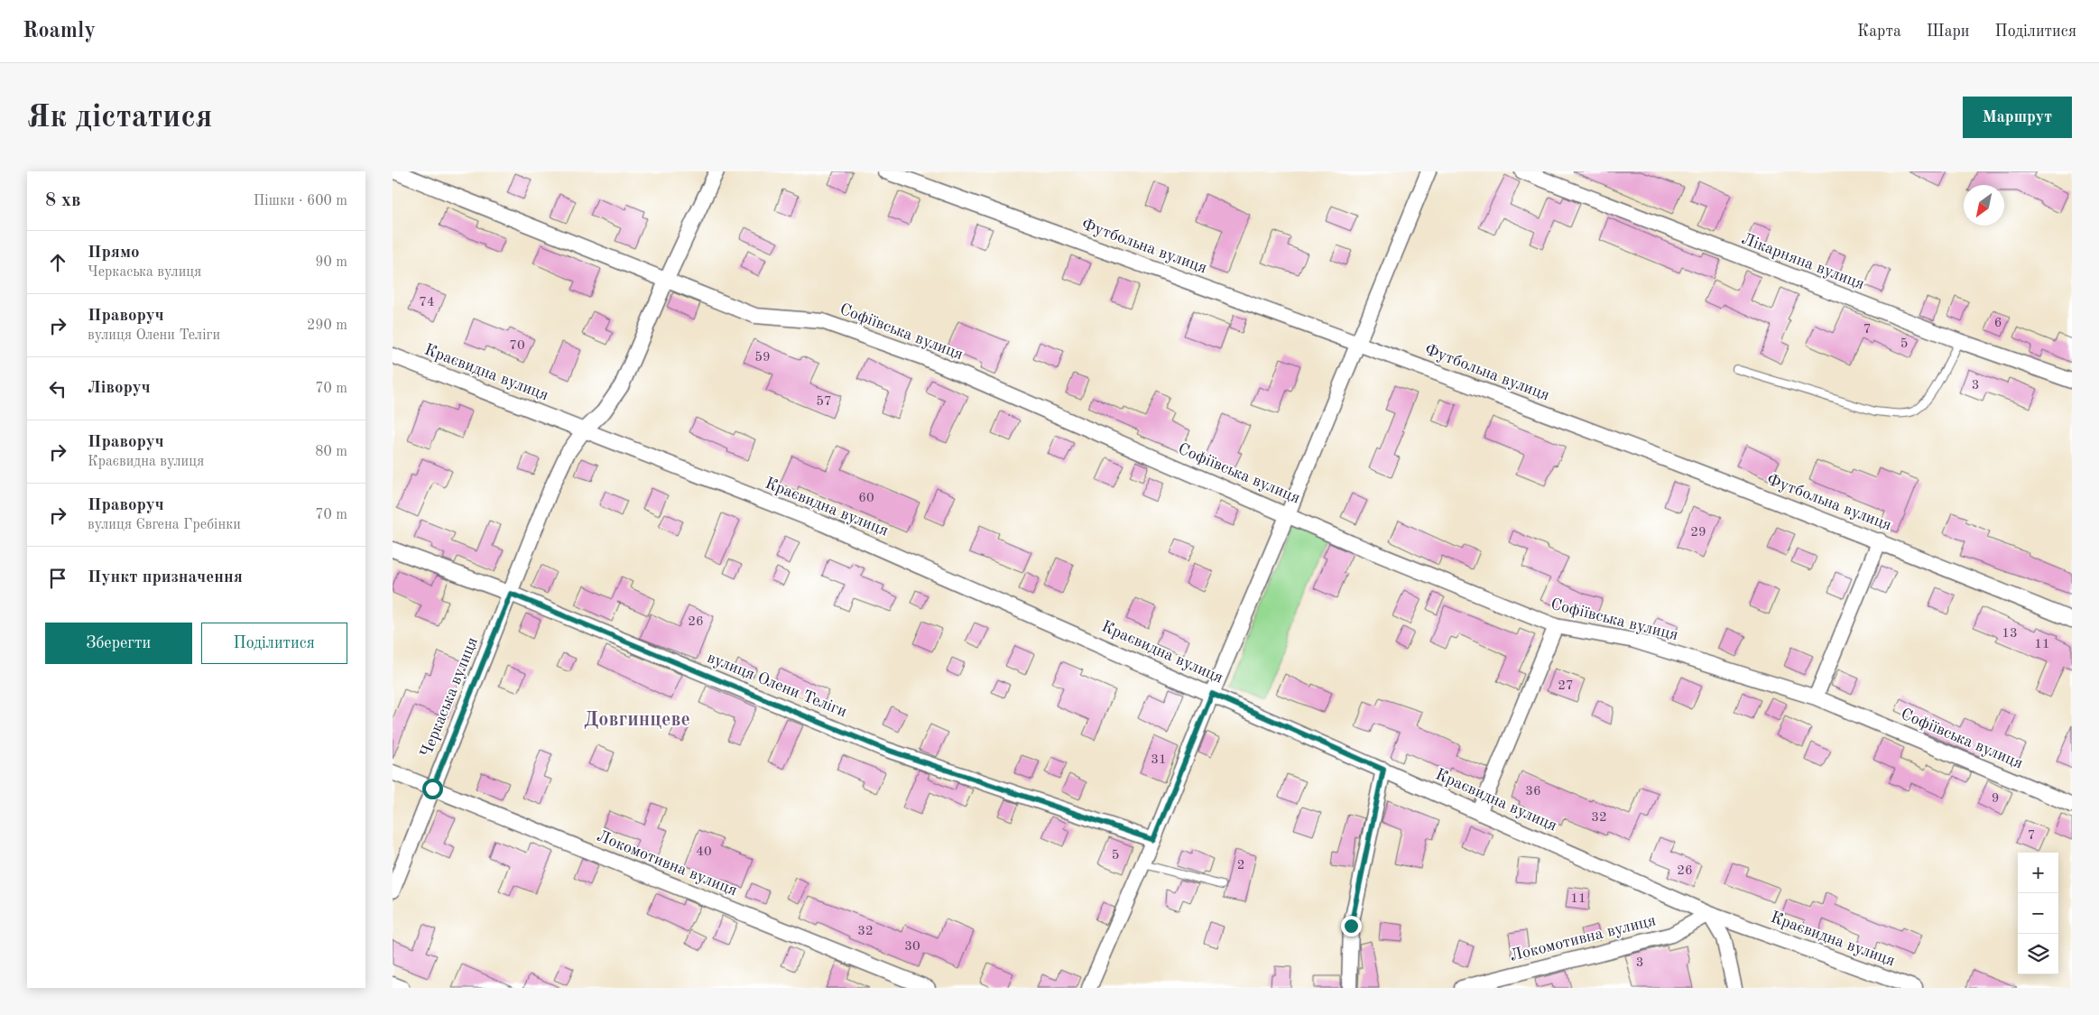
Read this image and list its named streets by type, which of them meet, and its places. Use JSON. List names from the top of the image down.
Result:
{
  "streets": {
    "street": [
      "Футбольна вулиця",
      "Лікарняна вулиця",
      "Софіївська вулиця",
      "Краєвидна вулиця",
      "вулиця Олени Теліги",
      "Черкаська вулиця",
      "Локомотивна вулиця"
    ]
  },
  "crossings": [
    ["Софіївська вулиця", "Черкаська вулиця"],
    ["Краєвидна вулиця", "Черкаська вулиця"],
    ["Краєвидна вулиця", "Локомотивна вулиця"],
    ["вулиця Олени Теліги", "Черкаська вулиця"],
    ["Черкаська вулиця", "Локомотивна вулиця"]
  ],
  "districts": ["Довгинцеве"],
  "house_numbers": [
    "74",
    "6",
    "7",
    "5",
    "70",
    "59",
    "3",
    "57",
    "60",
    "29",
    "26",
    "13",
    "11",
    "27",
    "31",
    "36",
    "9",
    "32",
    "7",
    "40",
    "5",
    "2",
    "26",
    "11",
    "32",
    "30",
    "3"
  ],
  "north": "bottom left",
  "page": {
    "header": "Roamly",
    "nav": ["Карта", "Шари", "Поділитися"],
    "buttons": [
      "Маршрут",
      ["Зберегти", "Поділитися"]
    ],
    "title": "Як дістатися",
    "heading": ["8 хв", "Пішки · 600 m"],
    "list": [
      ["Прямо", "Черкаська вулиця", "90 m"],
      ["Праворуч", "вулиця Олени Теліги", "290 m"],
      ["Ліворуч", "70 m"],
      ["Праворуч", "Краєвидна вулиця", "80 m"],
      ["Праворуч", "вулиця Євгена Гребінки", "70 m"],
      "Пункт призначення"
    ],
    "map_buttons": ["+", "−"]
  }
}
